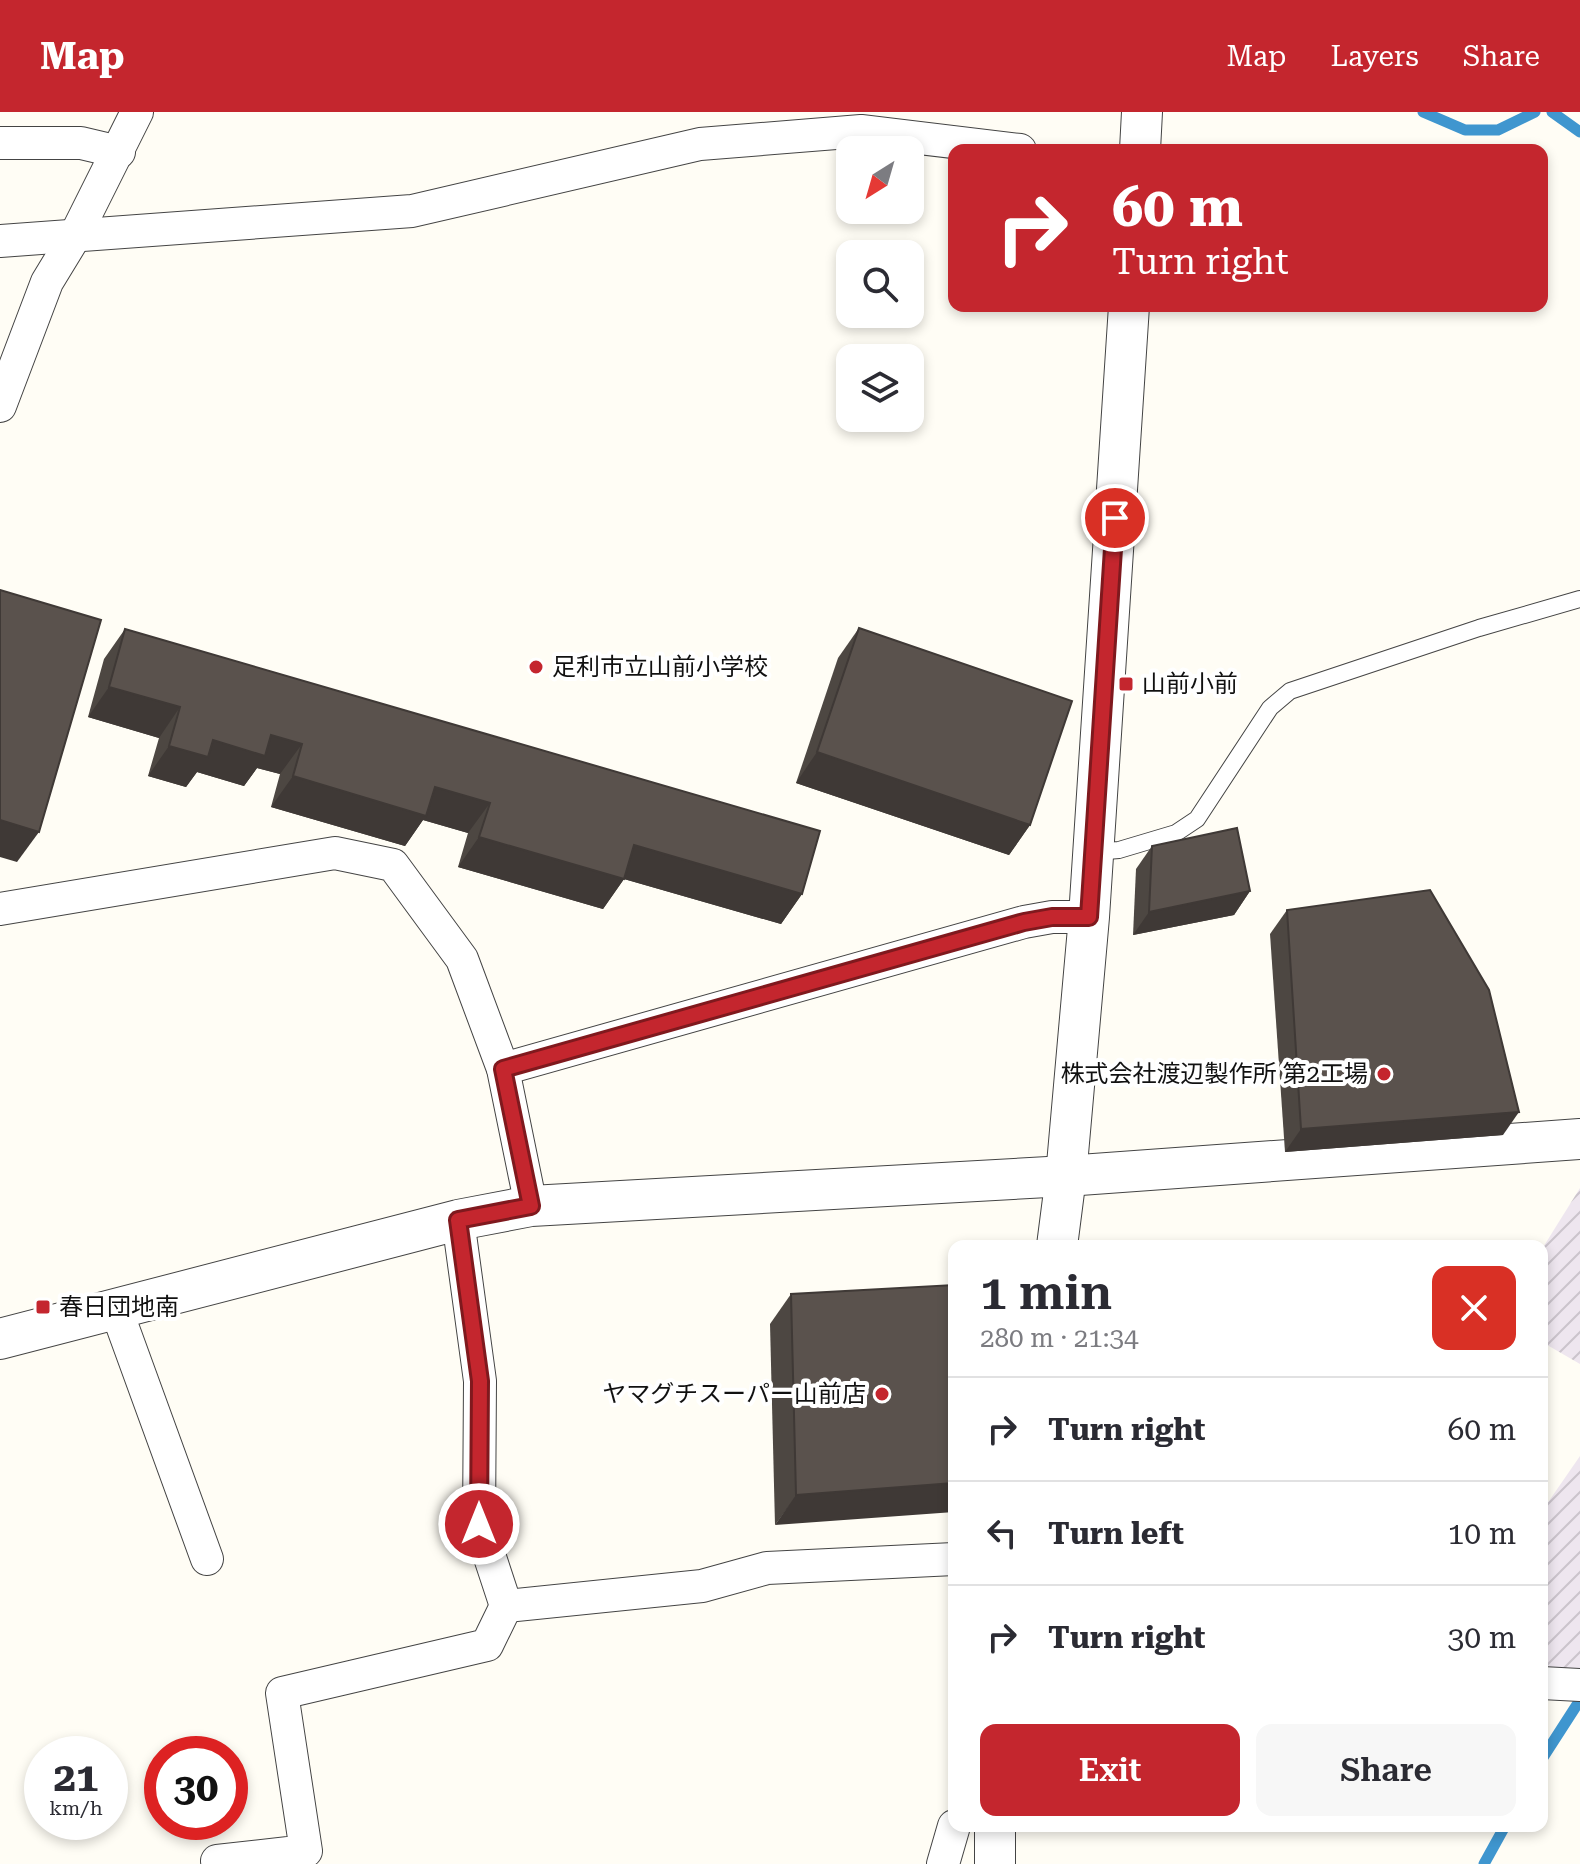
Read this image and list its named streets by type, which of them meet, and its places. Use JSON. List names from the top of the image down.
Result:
{
  "places": {
    "other": ["足利市立山前小学校", "株式会社渡辺製作所 第2工場", "ヤマグチスーパー山前店"],
    "transit": ["山前小前", "春日団地南"]
  },
  "north": "bottom left",
  "page": {
    "header": "Map",
    "nav": ["Map", "Layers", "Share"],
    "turn": ["60 m", "Turn right"],
    "heading": ["1 min", "280 m · 21:34"],
    "list": [
      {
        "name": "Turn right",
        "value": "60 m"
      },
      {
        "name": "Turn left",
        "value": "10 m"
      },
      {
        "name": "Turn right",
        "value": "30 m"
      }
    ],
    "buttons": ["Exit", "Share"],
    "speed": "21 km/h",
    "limit": "30"
  }
}
